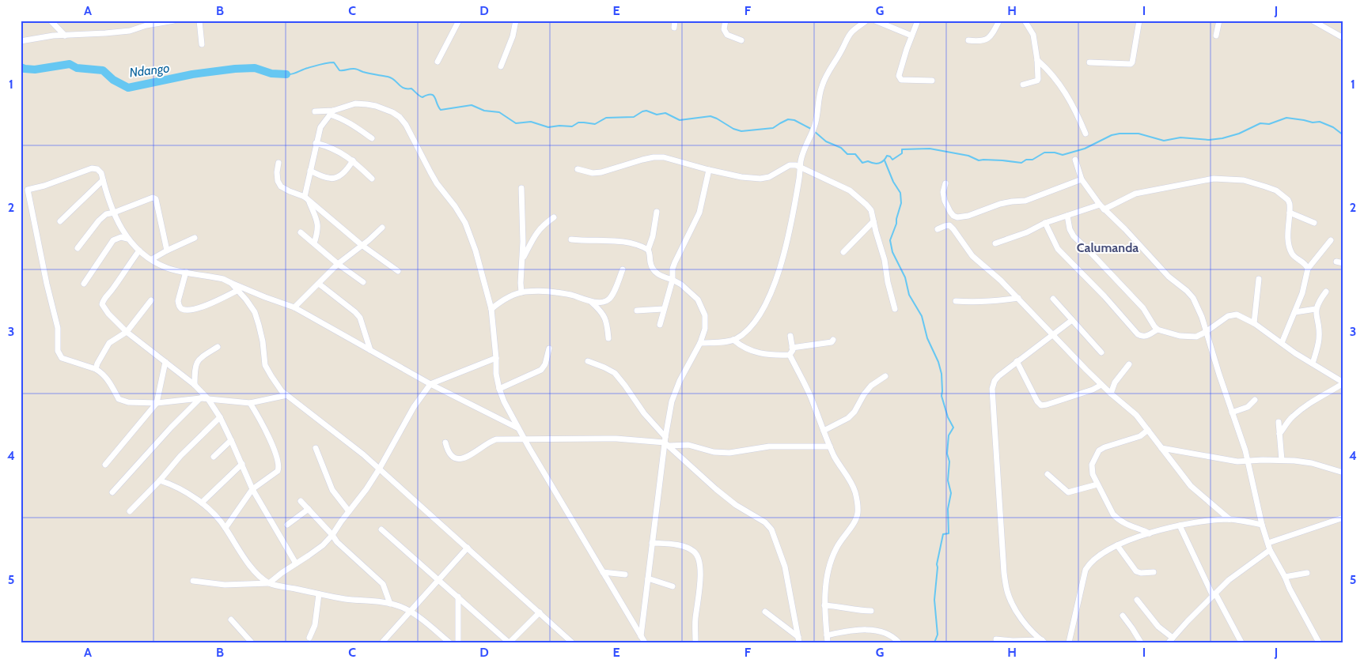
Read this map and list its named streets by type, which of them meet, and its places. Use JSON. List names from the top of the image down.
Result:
{
  "districts": ["Calumanda"],
  "water": ["Ndango"],
  "grid": {
    "columns": [
      "A",
      "B",
      "C",
      "D",
      "E",
      "F",
      "G",
      "H",
      "I",
      "J"
    ],
    "rows": [
      "1",
      "2",
      "3",
      "4",
      "5"
    ]
  }
}
